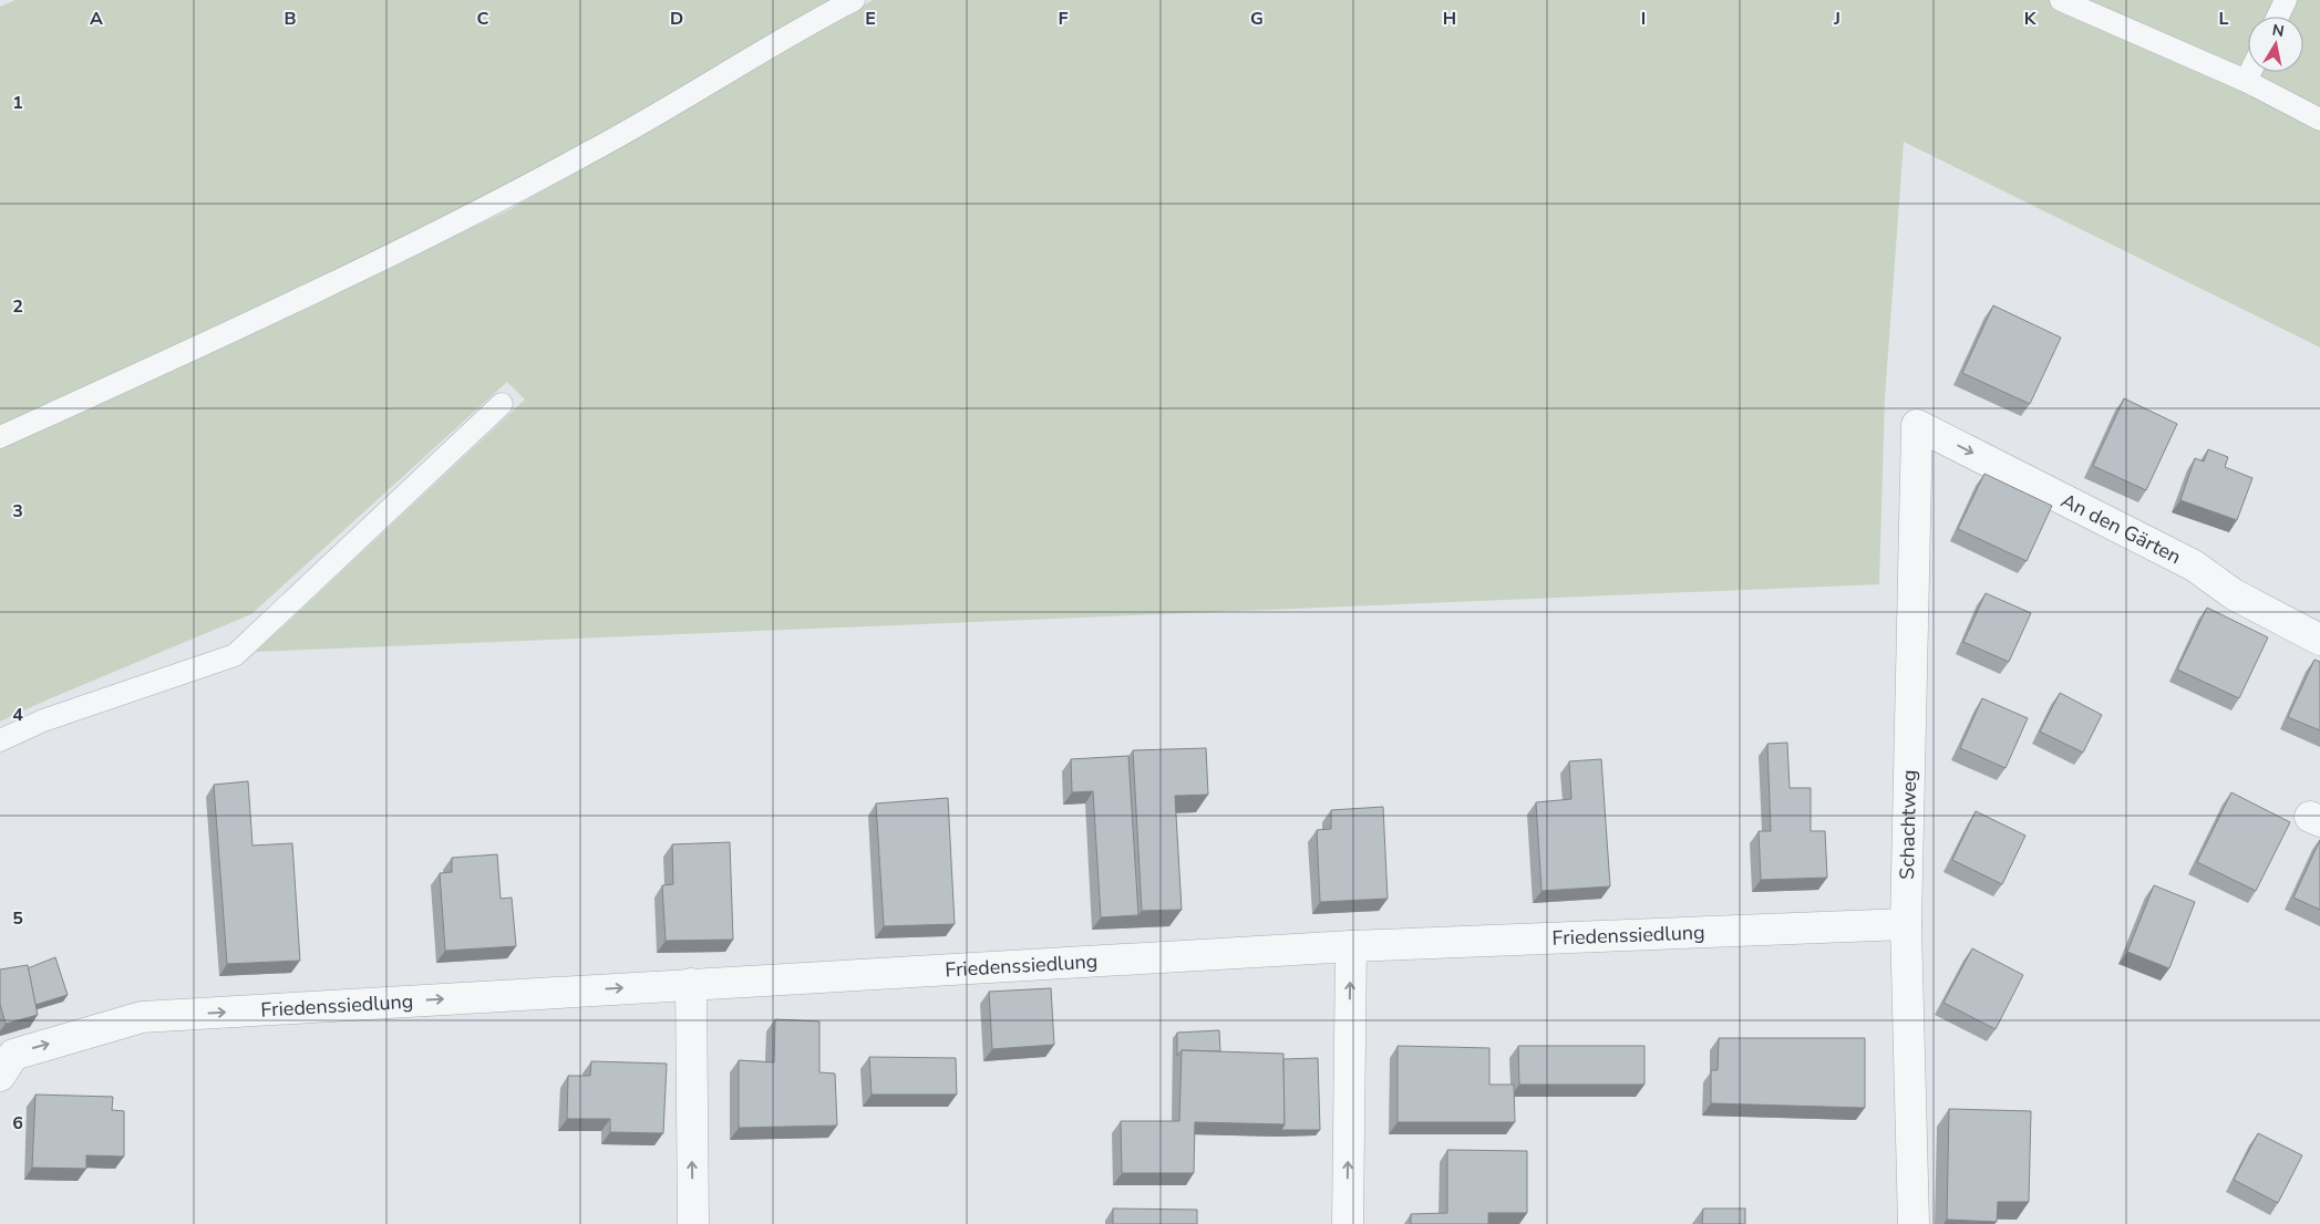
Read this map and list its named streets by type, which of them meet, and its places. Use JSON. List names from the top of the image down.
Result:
{
  "streets": {
    "street": ["An den Gärten", "Schachtweg", "Friedenssiedlung"]
  },
  "crossings": [
    ["An den Gärten", "Schachtweg"],
    ["Schachtweg", "Friedenssiedlung"]
  ],
  "one_way": ["An den Gärten", "Friedenssiedlung"],
  "north": "top",
  "grid": {
    "columns": [
      "A",
      "B",
      "C",
      "D",
      "E",
      "F",
      "G",
      "H",
      "I",
      "J",
      "K",
      "L"
    ],
    "rows": [
      "1",
      "2",
      "3",
      "4",
      "5",
      "6"
    ]
  }
}
